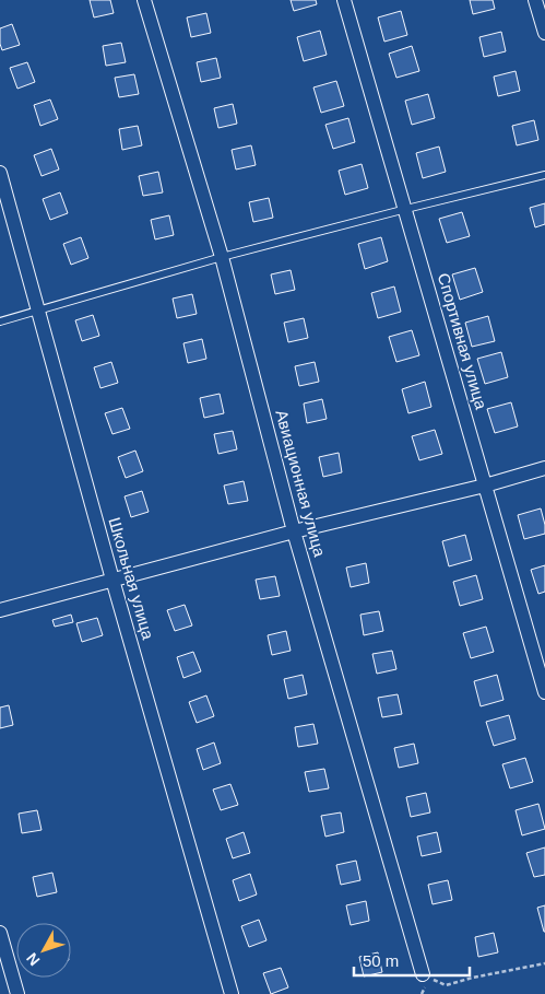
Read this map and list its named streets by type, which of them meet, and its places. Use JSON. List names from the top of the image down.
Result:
{
  "streets": {
    "street": ["Спортивная улица", "Авиационная улица", "Школьная улица"]
  },
  "scale_bar": "50 m",
  "north": "bottom left"
}
